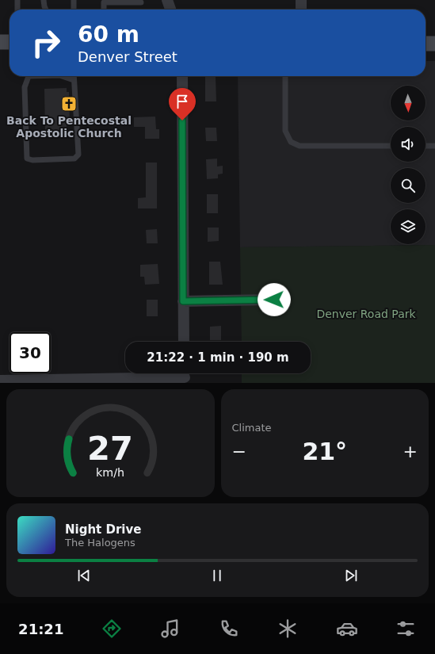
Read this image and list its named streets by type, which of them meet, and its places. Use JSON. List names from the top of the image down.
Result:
{
  "parks": ["Denver Road Park"],
  "places": {
    "church": ["Back To Pentecostal Apostolic Church"]
  },
  "north": "bottom",
  "page": {
    "turn": ["60 m", "Denver Street"],
    "limit": "30",
    "trip": "21:22 · 1 min · 190 m",
    "tile": "Climate",
    "heat": ["−", "21°", "+"],
    "song": ["Night Drive", "The Halogens"],
    "tabs": "21:21",
    "gauge": ["27", "km/h"]
  }
}
